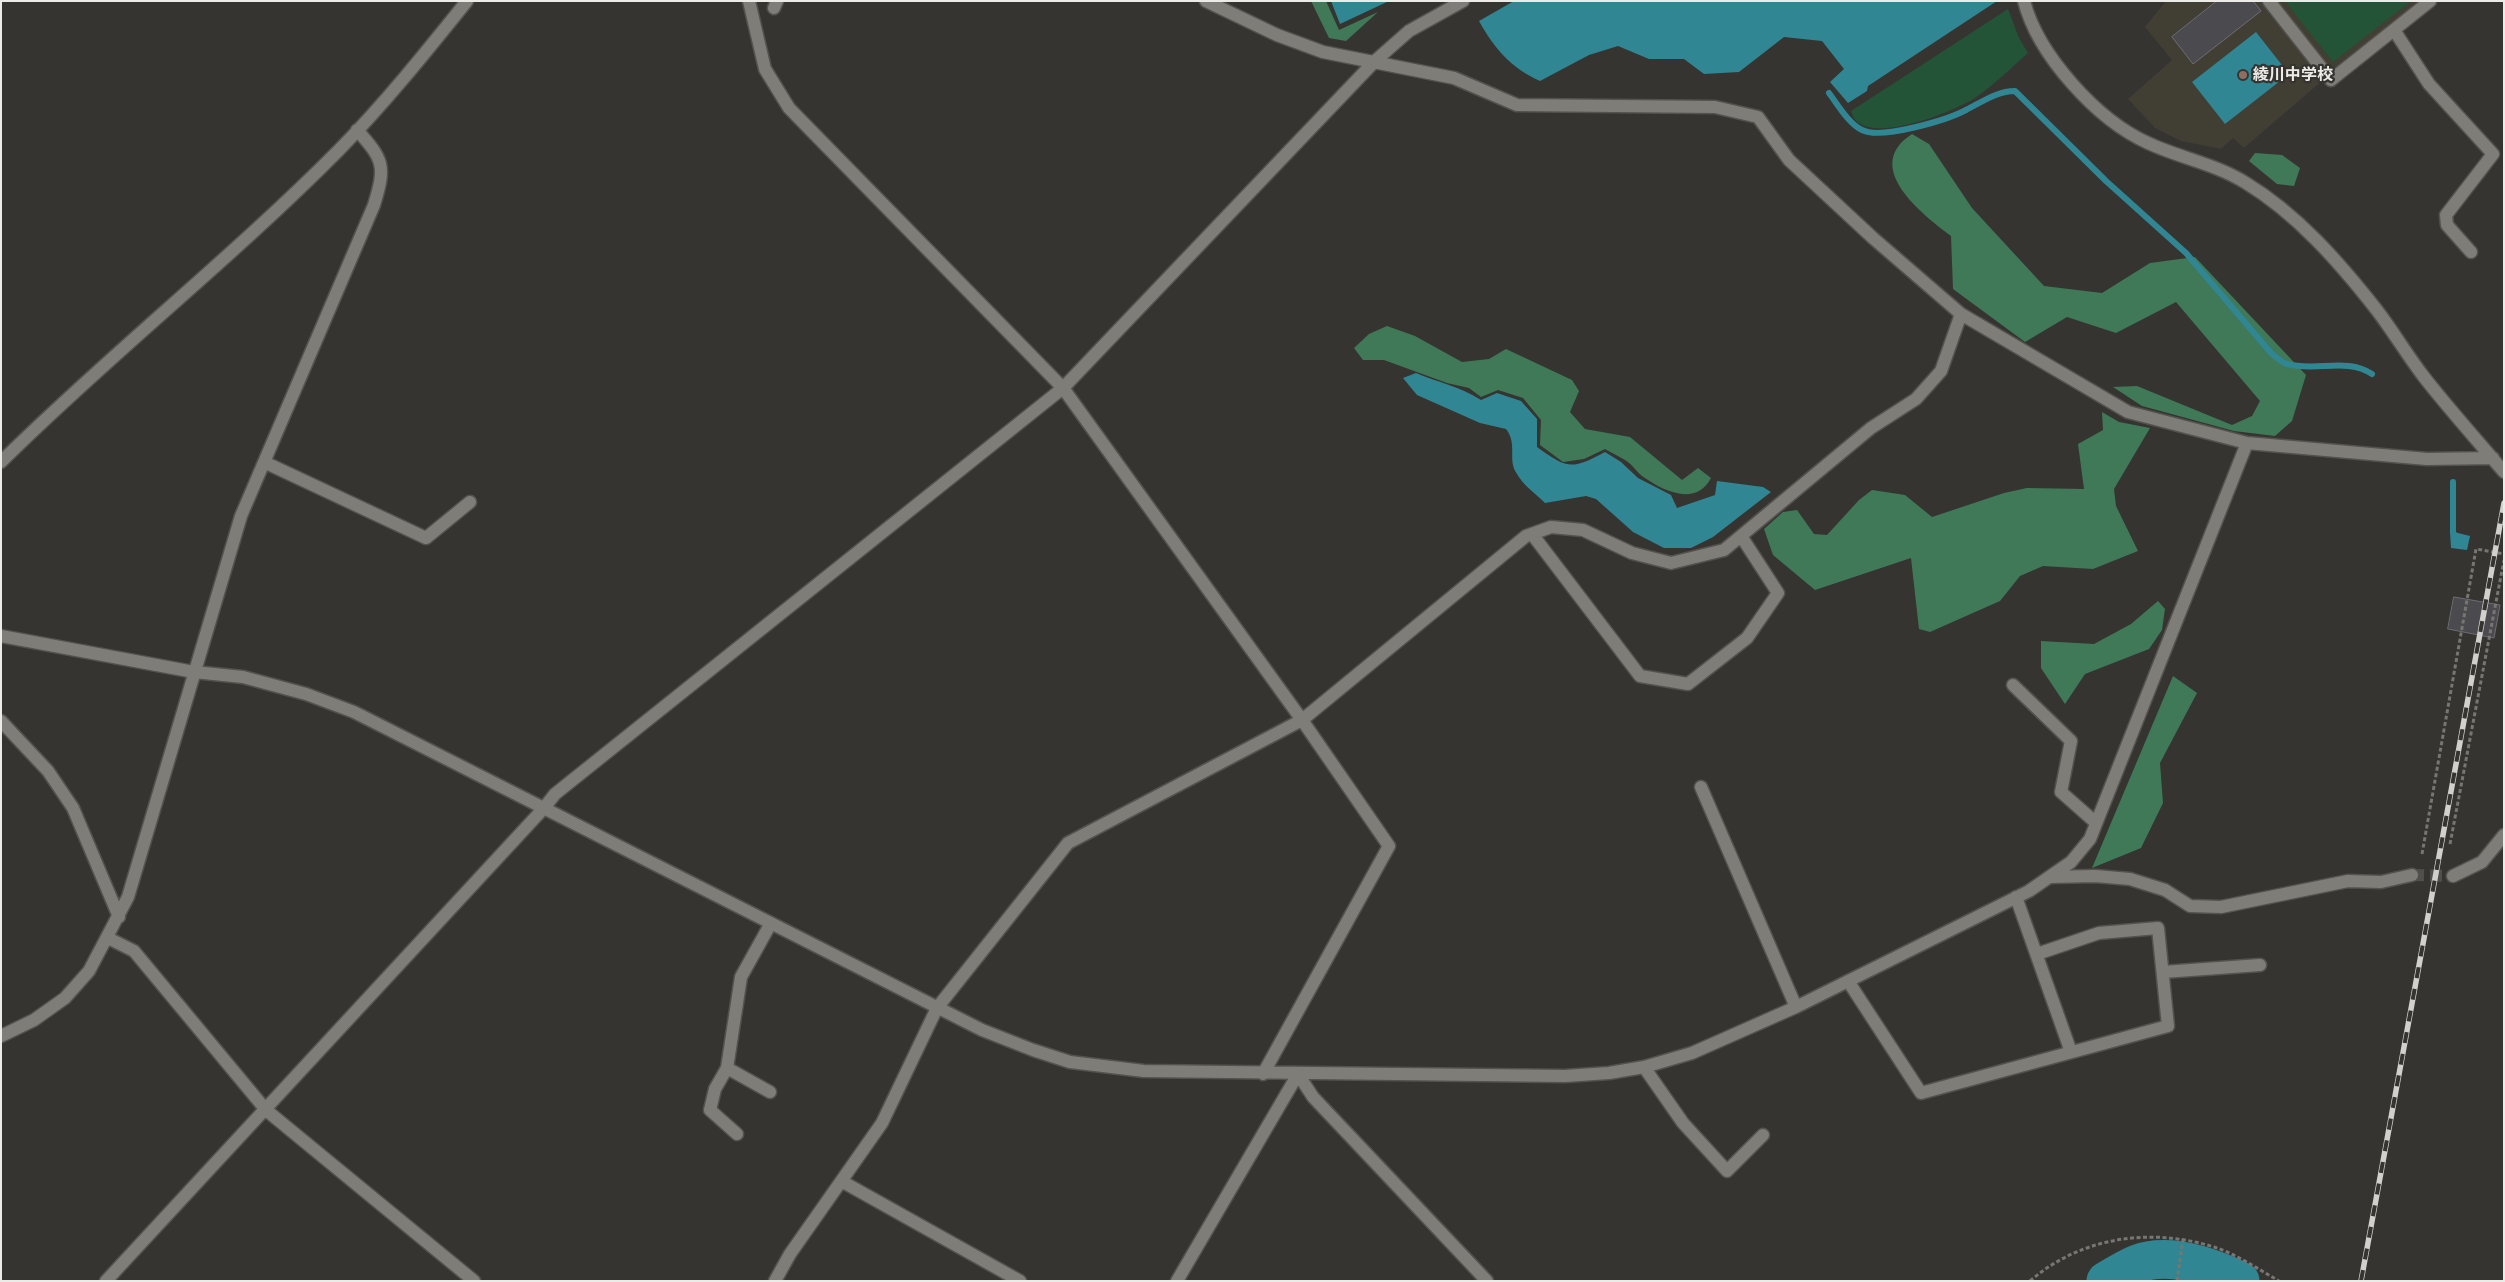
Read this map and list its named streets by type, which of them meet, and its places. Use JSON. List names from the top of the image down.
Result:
{
  "places": ["綾川中学校"]
}
